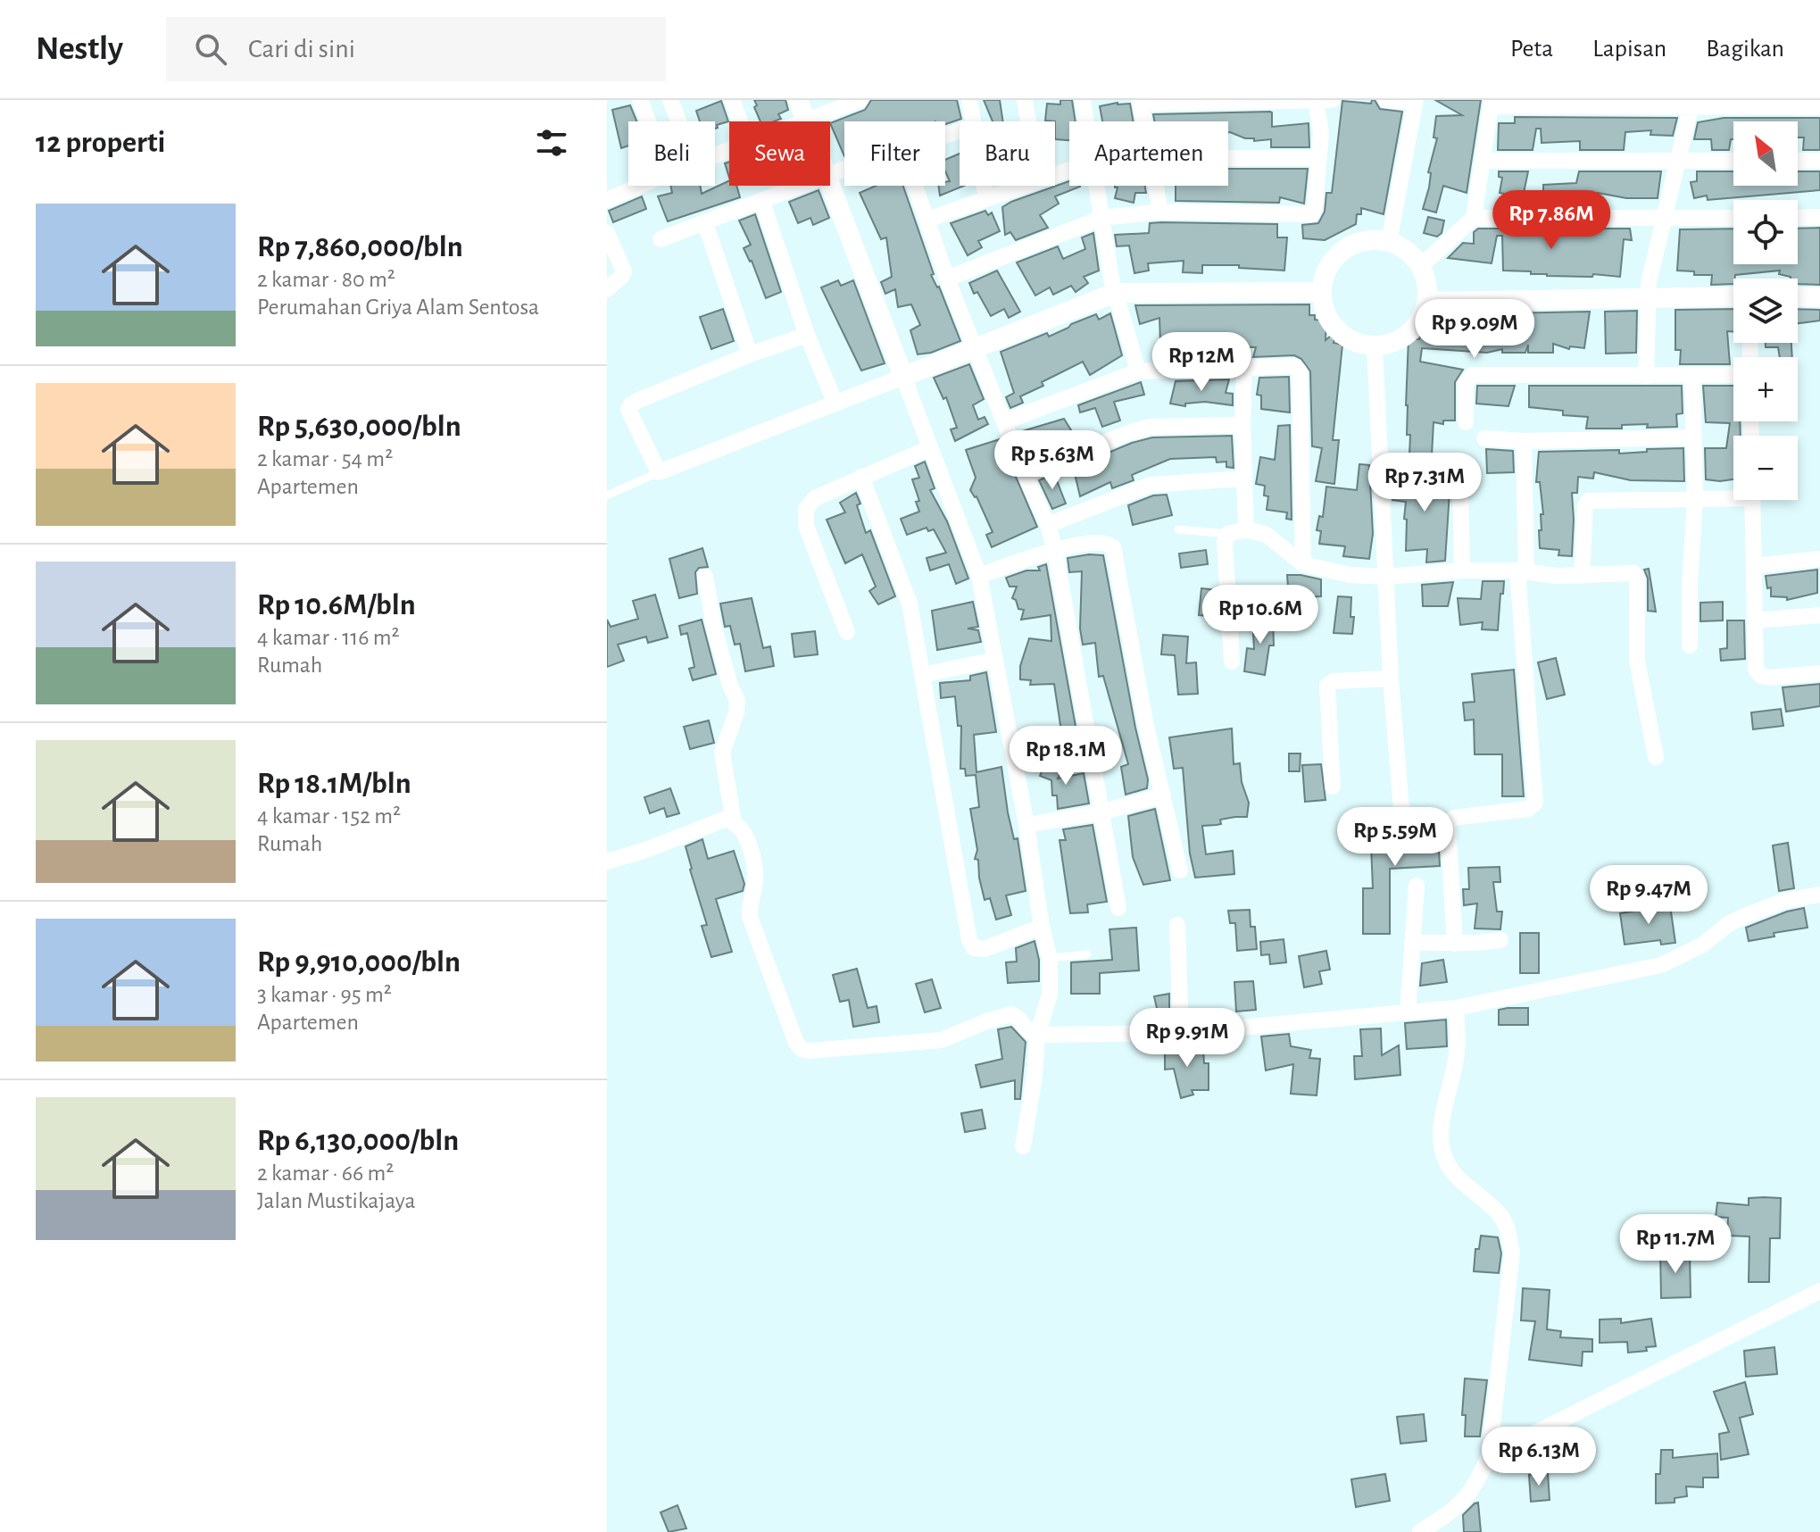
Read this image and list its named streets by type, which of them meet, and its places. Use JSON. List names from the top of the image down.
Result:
{
  "north": "top left",
  "page": {
    "header": "Nestly",
    "search": "Cari di sini",
    "nav": ["Peta", "Lapisan", "Bagikan"],
    "heading": "12 properti",
    "map_buttons": ["+", "−"],
    "chip": [
      "Beli",
      "Sewa",
      "Filter",
      "Baru",
      "Apartemen"
    ],
    "list": [
      {
        "name": "Rp 7,860,000/bln",
        "note": "2 kamar · 80 m² · Perumahan Griya Alam Sentosa"
      },
      {
        "name": "Rp 5,630,000/bln",
        "note": "2 kamar · 54 m² · Apartemen"
      },
      {
        "name": "Rp 10.6M/bln",
        "note": "4 kamar · 116 m² · Rumah"
      },
      {
        "name": "Rp 18.1M/bln",
        "note": "4 kamar · 152 m² · Rumah"
      },
      {
        "name": "Rp 9,910,000/bln",
        "note": "3 kamar · 95 m² · Apartemen"
      },
      {
        "name": "Rp 6,130,000/bln",
        "note": "2 kamar · 66 m² · Jalan Mustikajaya"
      }
    ],
    "price": [
      "Rp 7.86M",
      "Rp 9.09M",
      "Rp 12M",
      "Rp 5.63M",
      "Rp 7.31M",
      "Rp 10.6M",
      "Rp 18.1M",
      "Rp 5.59M",
      "Rp 9.47M",
      "Rp 9.91M",
      "Rp 11.7M",
      "Rp 6.13M"
    ]
  }
}
